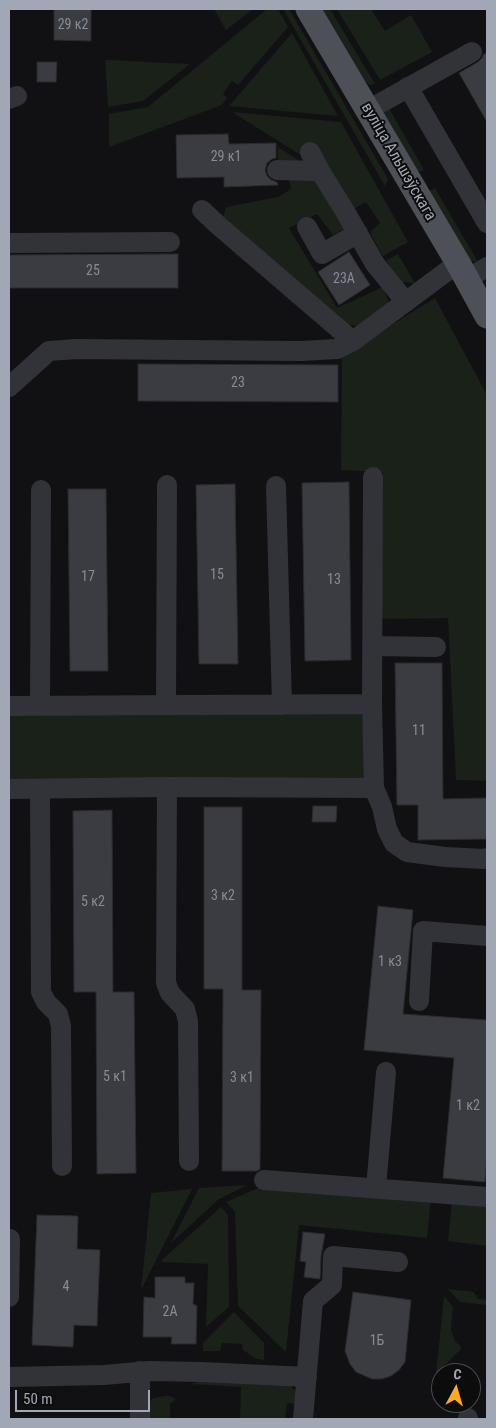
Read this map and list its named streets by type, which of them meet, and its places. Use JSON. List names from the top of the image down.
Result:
{
  "streets": {
    "main road": ["вуліца Альшэўскага"]
  },
  "house_numbers": [
    "29 к2",
    "29 к1",
    "25",
    "23А",
    "23",
    "15",
    "17",
    "13",
    "11",
    "3 к2",
    "5 к2",
    "1 к3",
    "5 к1",
    "3 к1",
    "1 к2",
    "4",
    "2А",
    "1Б"
  ],
  "scale_bar": "50 m",
  "north": "top"
}
